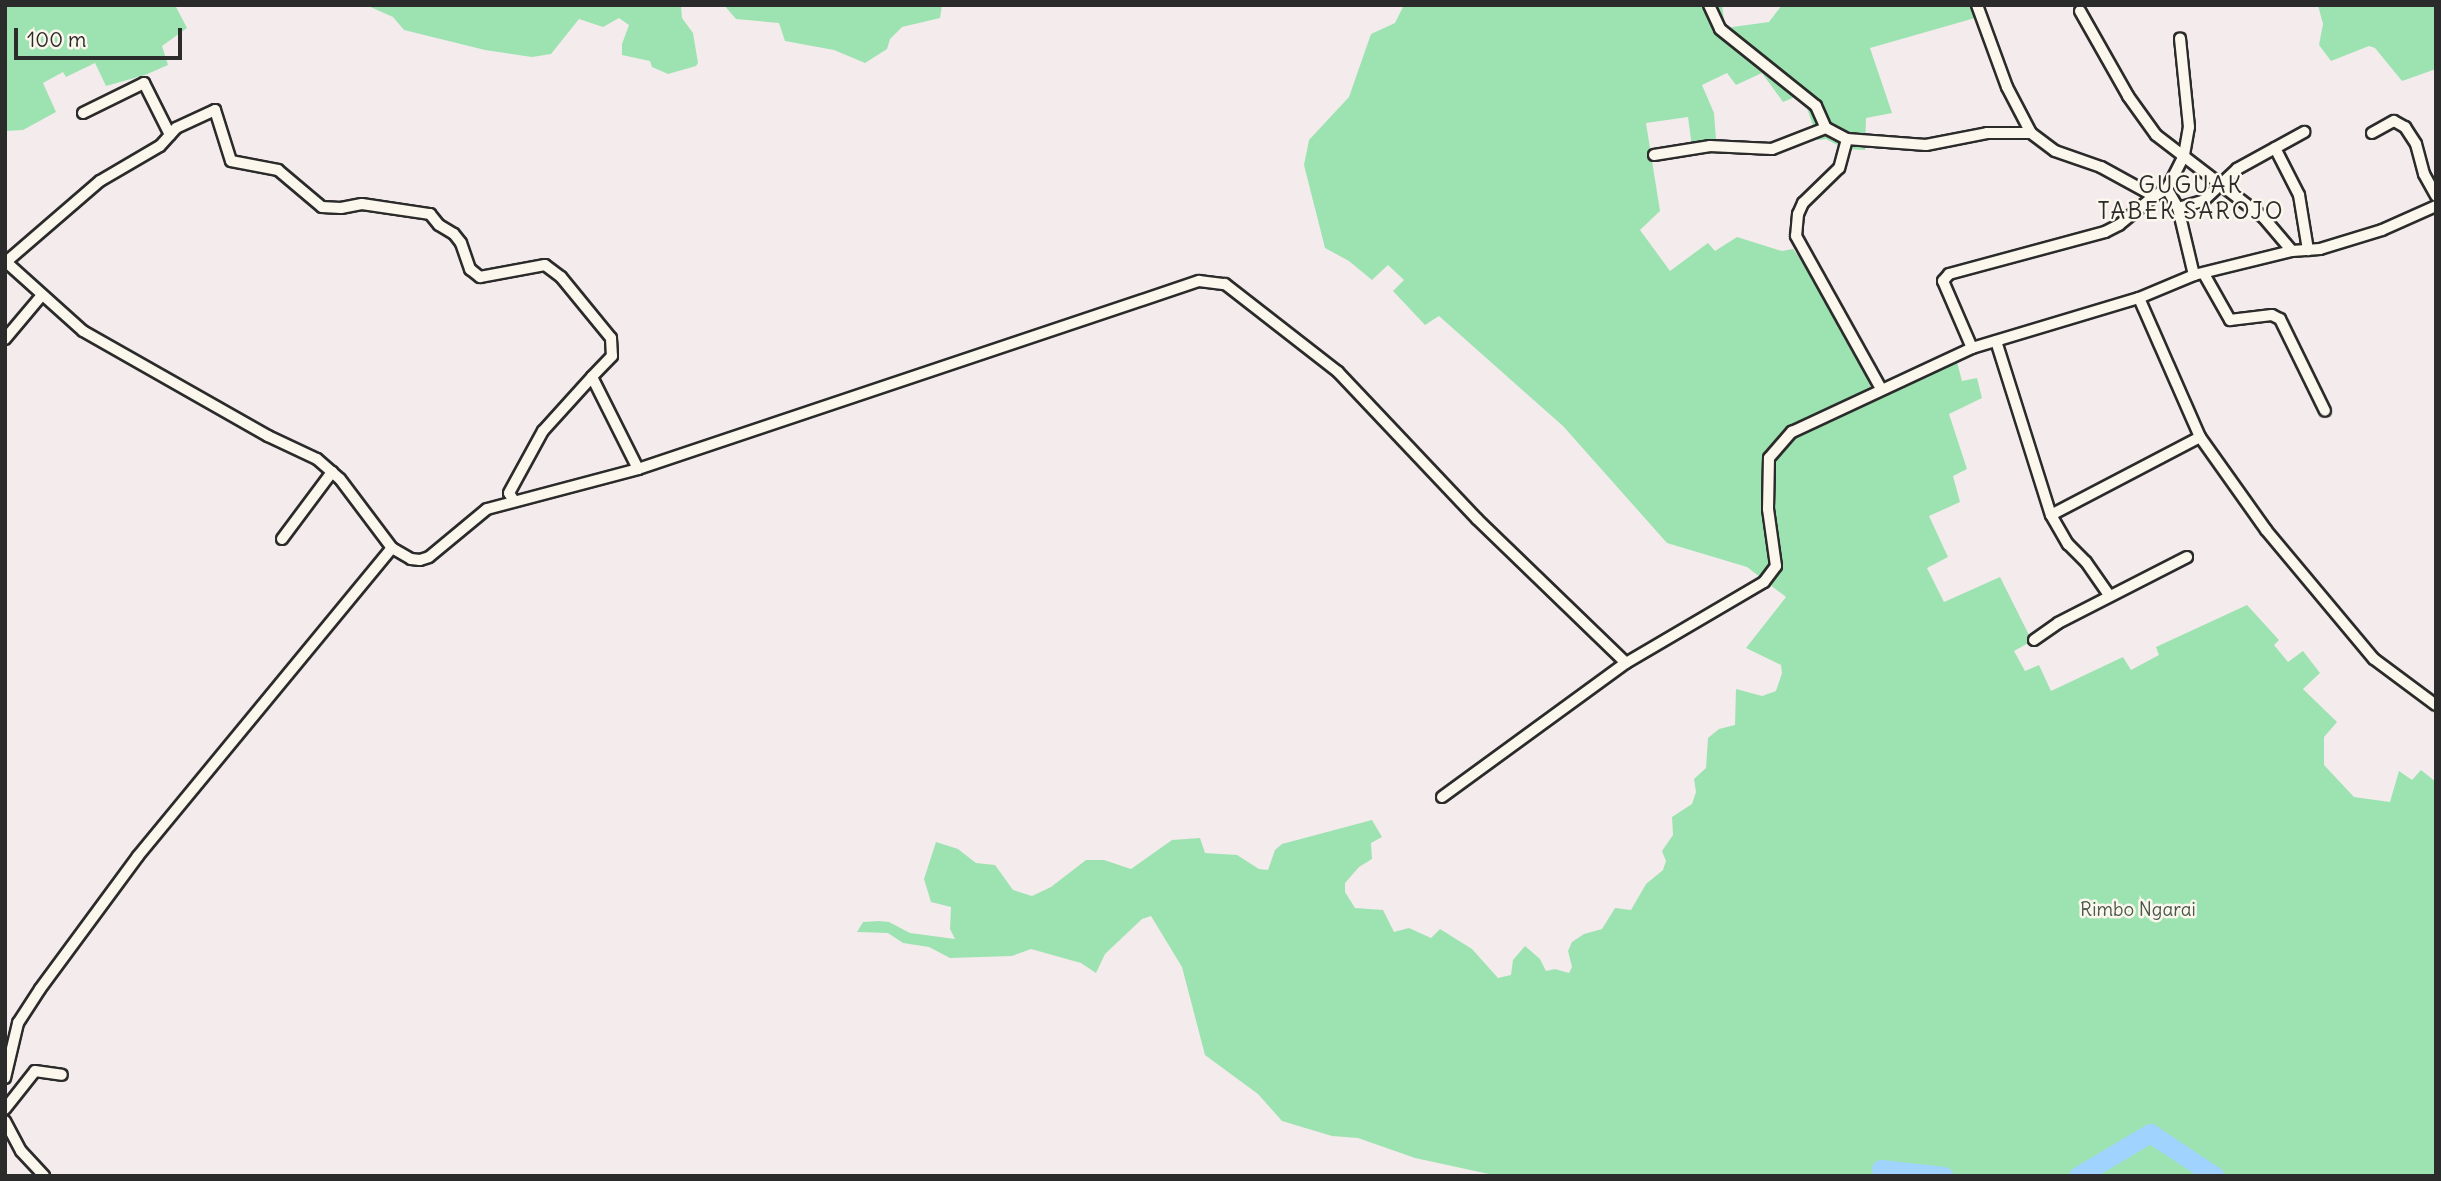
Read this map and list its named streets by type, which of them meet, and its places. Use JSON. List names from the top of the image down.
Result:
{
  "districts": ["GUGUAK TABEK SAROJO"],
  "parks": ["Rimbo Ngarai"],
  "scale_bar": "100 m"
}
